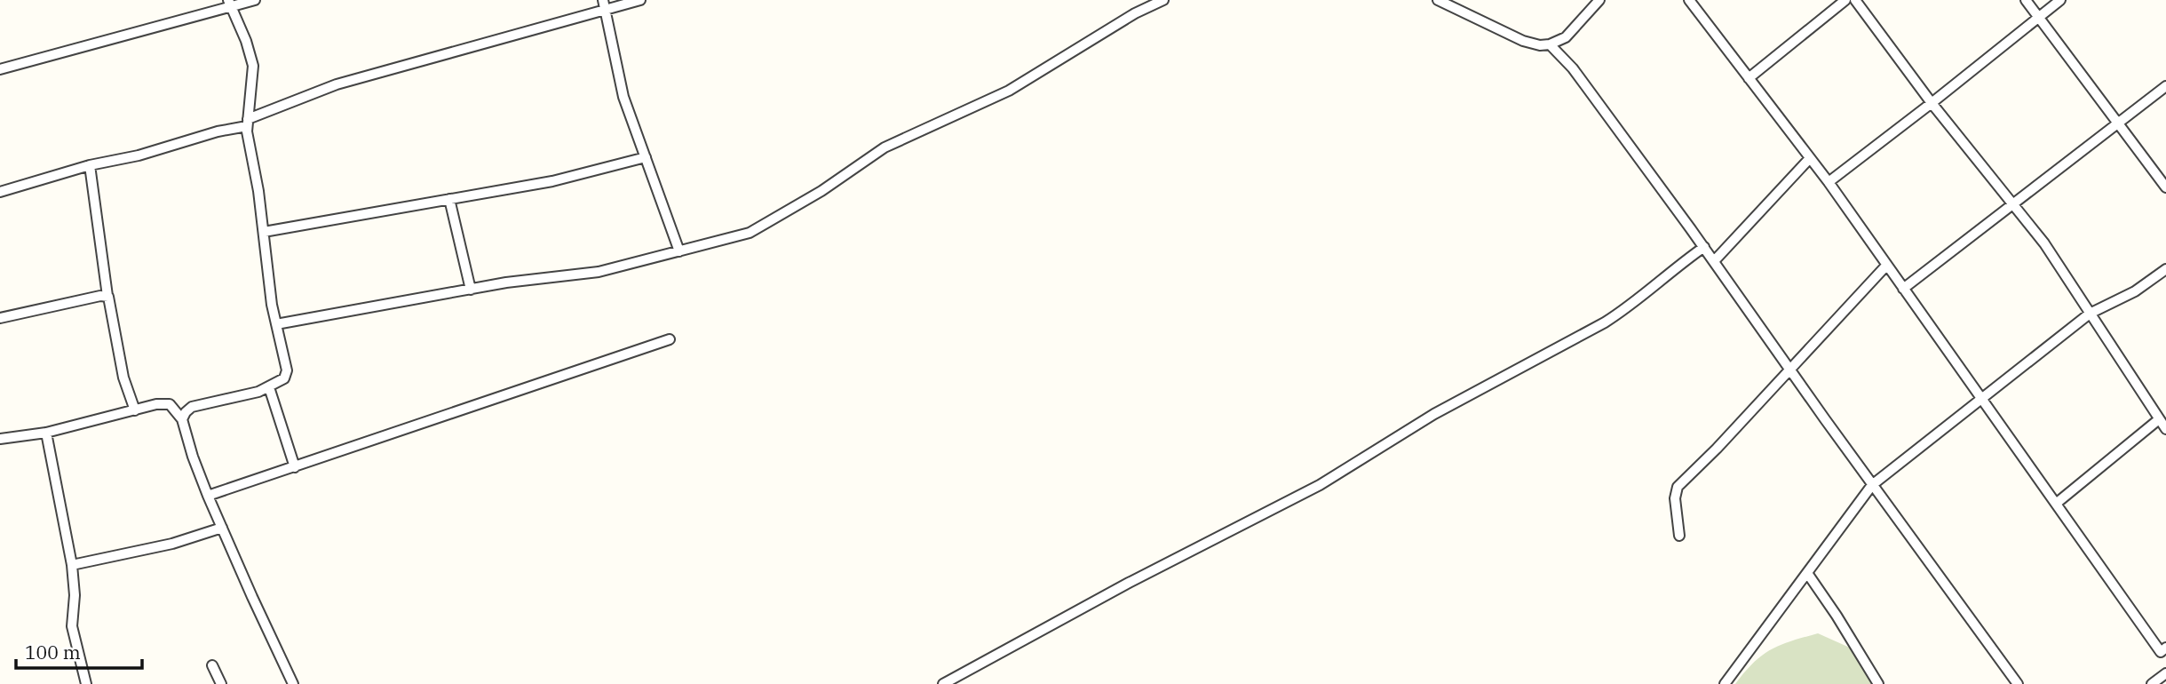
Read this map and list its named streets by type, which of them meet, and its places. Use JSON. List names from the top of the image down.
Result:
{
  "scale_bar": "100 m"
}
